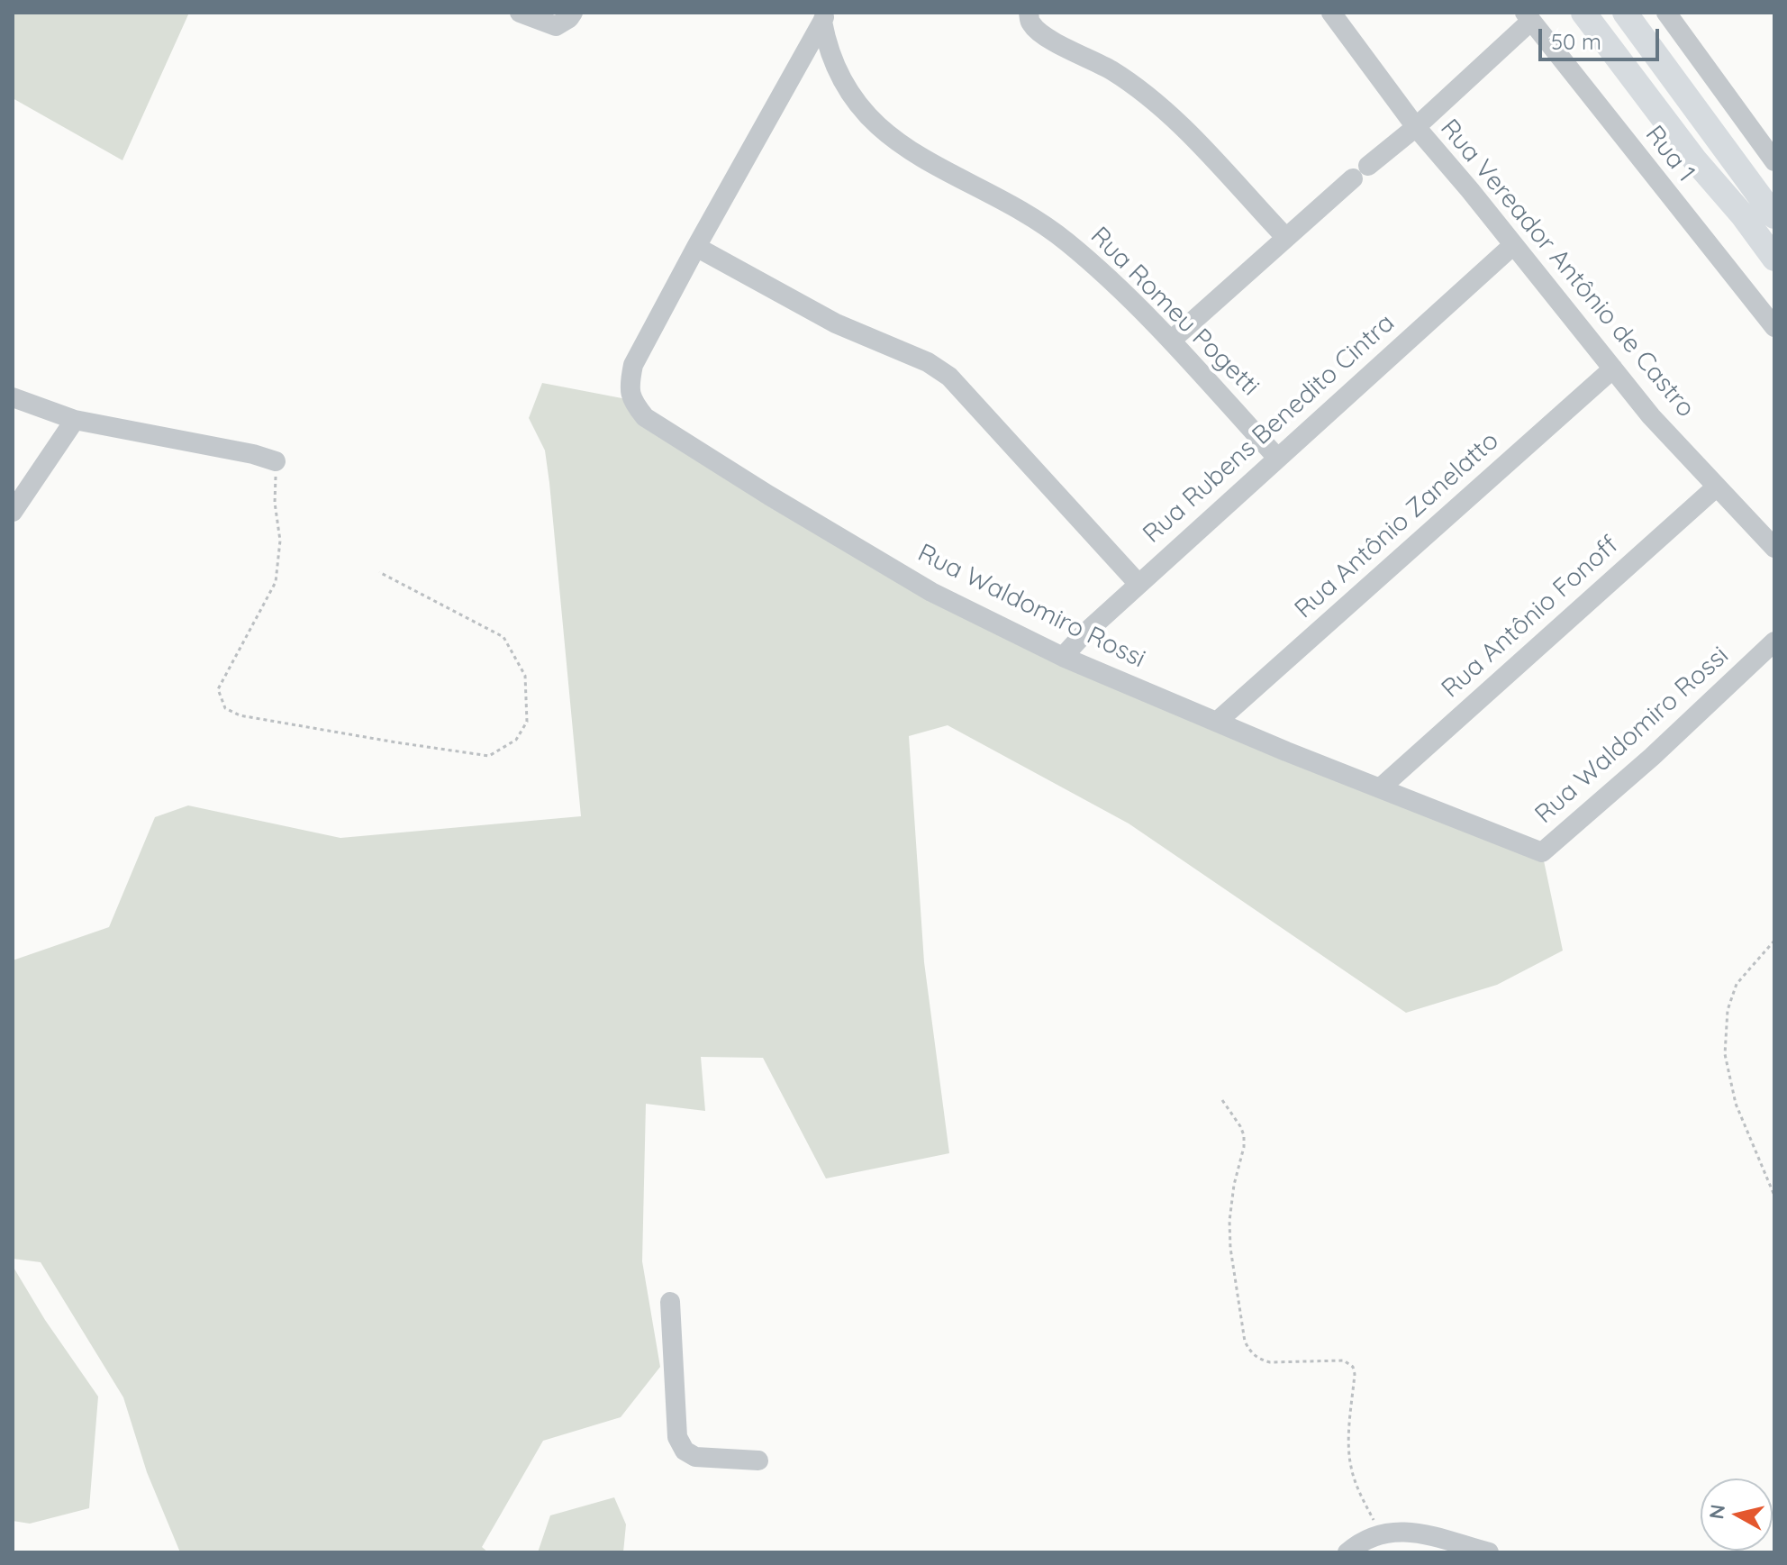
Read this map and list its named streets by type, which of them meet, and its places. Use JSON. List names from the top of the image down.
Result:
{
  "streets": {
    "street": [
      "Rua 1",
      "Rua Vereador Antônio de Castro",
      "Rua Romeu Pogetti",
      "Rua Rubens Benedito Cintra",
      "Rua Antônio Zanelatto",
      "Rua Waldomiro Rossi",
      "Rua Antônio Fonoff"
    ]
  },
  "crossings": [
    ["Rua Vereador Antônio de Castro", "Rua Rubens Benedito Cintra"],
    ["Rua Vereador Antônio de Castro", "Rua Antônio Zanelatto"],
    ["Rua Vereador Antônio de Castro", "Rua Antônio Fonoff"],
    ["Rua Romeu Pogetti", "Rua Rubens Benedito Cintra"],
    ["Rua Romeu Pogetti", "Rua Waldomiro Rossi"],
    ["Rua Rubens Benedito Cintra", "Rua Waldomiro Rossi"],
    ["Rua Antônio Zanelatto", "Rua Waldomiro Rossi"],
    ["Rua Waldomiro Rossi", "Rua Antônio Fonoff"]
  ],
  "scale_bar": "50 m",
  "north": "left"
}
